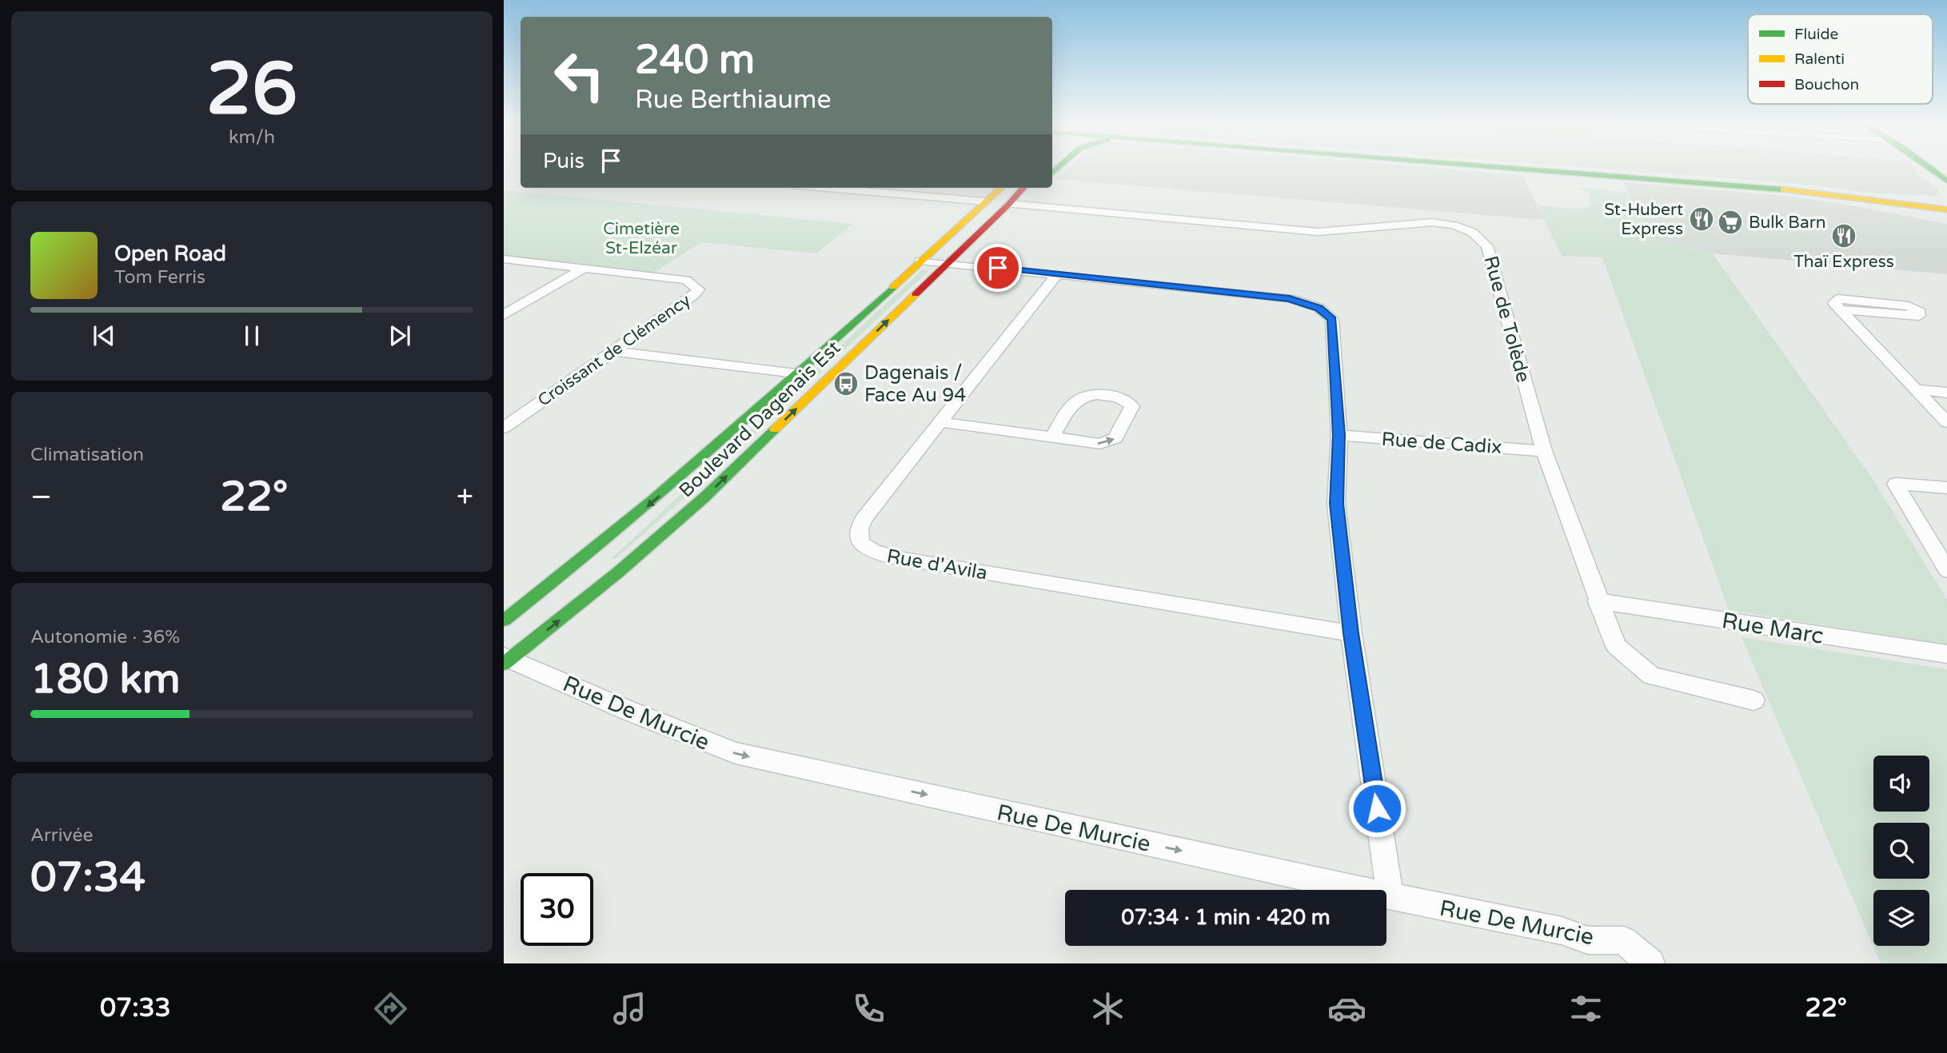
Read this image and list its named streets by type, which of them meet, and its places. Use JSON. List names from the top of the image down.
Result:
{
  "streets": {
    "main road": ["Boulevard Dagenais Est"],
    "street": [
      "Rue de Tolède",
      "Croissant de Clémency",
      "Rue de Cadix",
      "Rue d'Avila",
      "Rue Marc",
      "Rue De Murcie"
    ]
  },
  "crossings": [
    ["Rue de Tolède", "Boulevard Dagenais Est"],
    ["Rue de Tolède", "Rue de Cadix"],
    ["Rue de Tolède", "Rue Marc"],
    ["Boulevard Dagenais Est", "Rue De Murcie"]
  ],
  "one_way": ["Rue De Murcie"],
  "parks": ["Cimetière St-Elzéar"],
  "places": {
    "restaurant": ["St-Hubert Express", "Thaï Express"],
    "supermarket": ["Bulk Barn"],
    "bus stop": ["Dagenais / Face Au 94"]
  },
  "legend": ["Fluide", "Ralenti", "Bouchon"],
  "page": {
    "tile": [
      ["26", "km/h"],
      "Climatisation",
      ["Autonomie · 36%", "180 km"],
      ["Arrivée", "07:34"]
    ],
    "turn": ["240 m", "Rue Berthiaume"],
    "then": "Puis",
    "song": ["Open Road", "Tom Ferris"],
    "heat": ["−", "22°", "+"],
    "limit": "30",
    "trip": "07:34 · 1 min · 420 m",
    "tabs": ["07:33", "22°"]
  }
}
